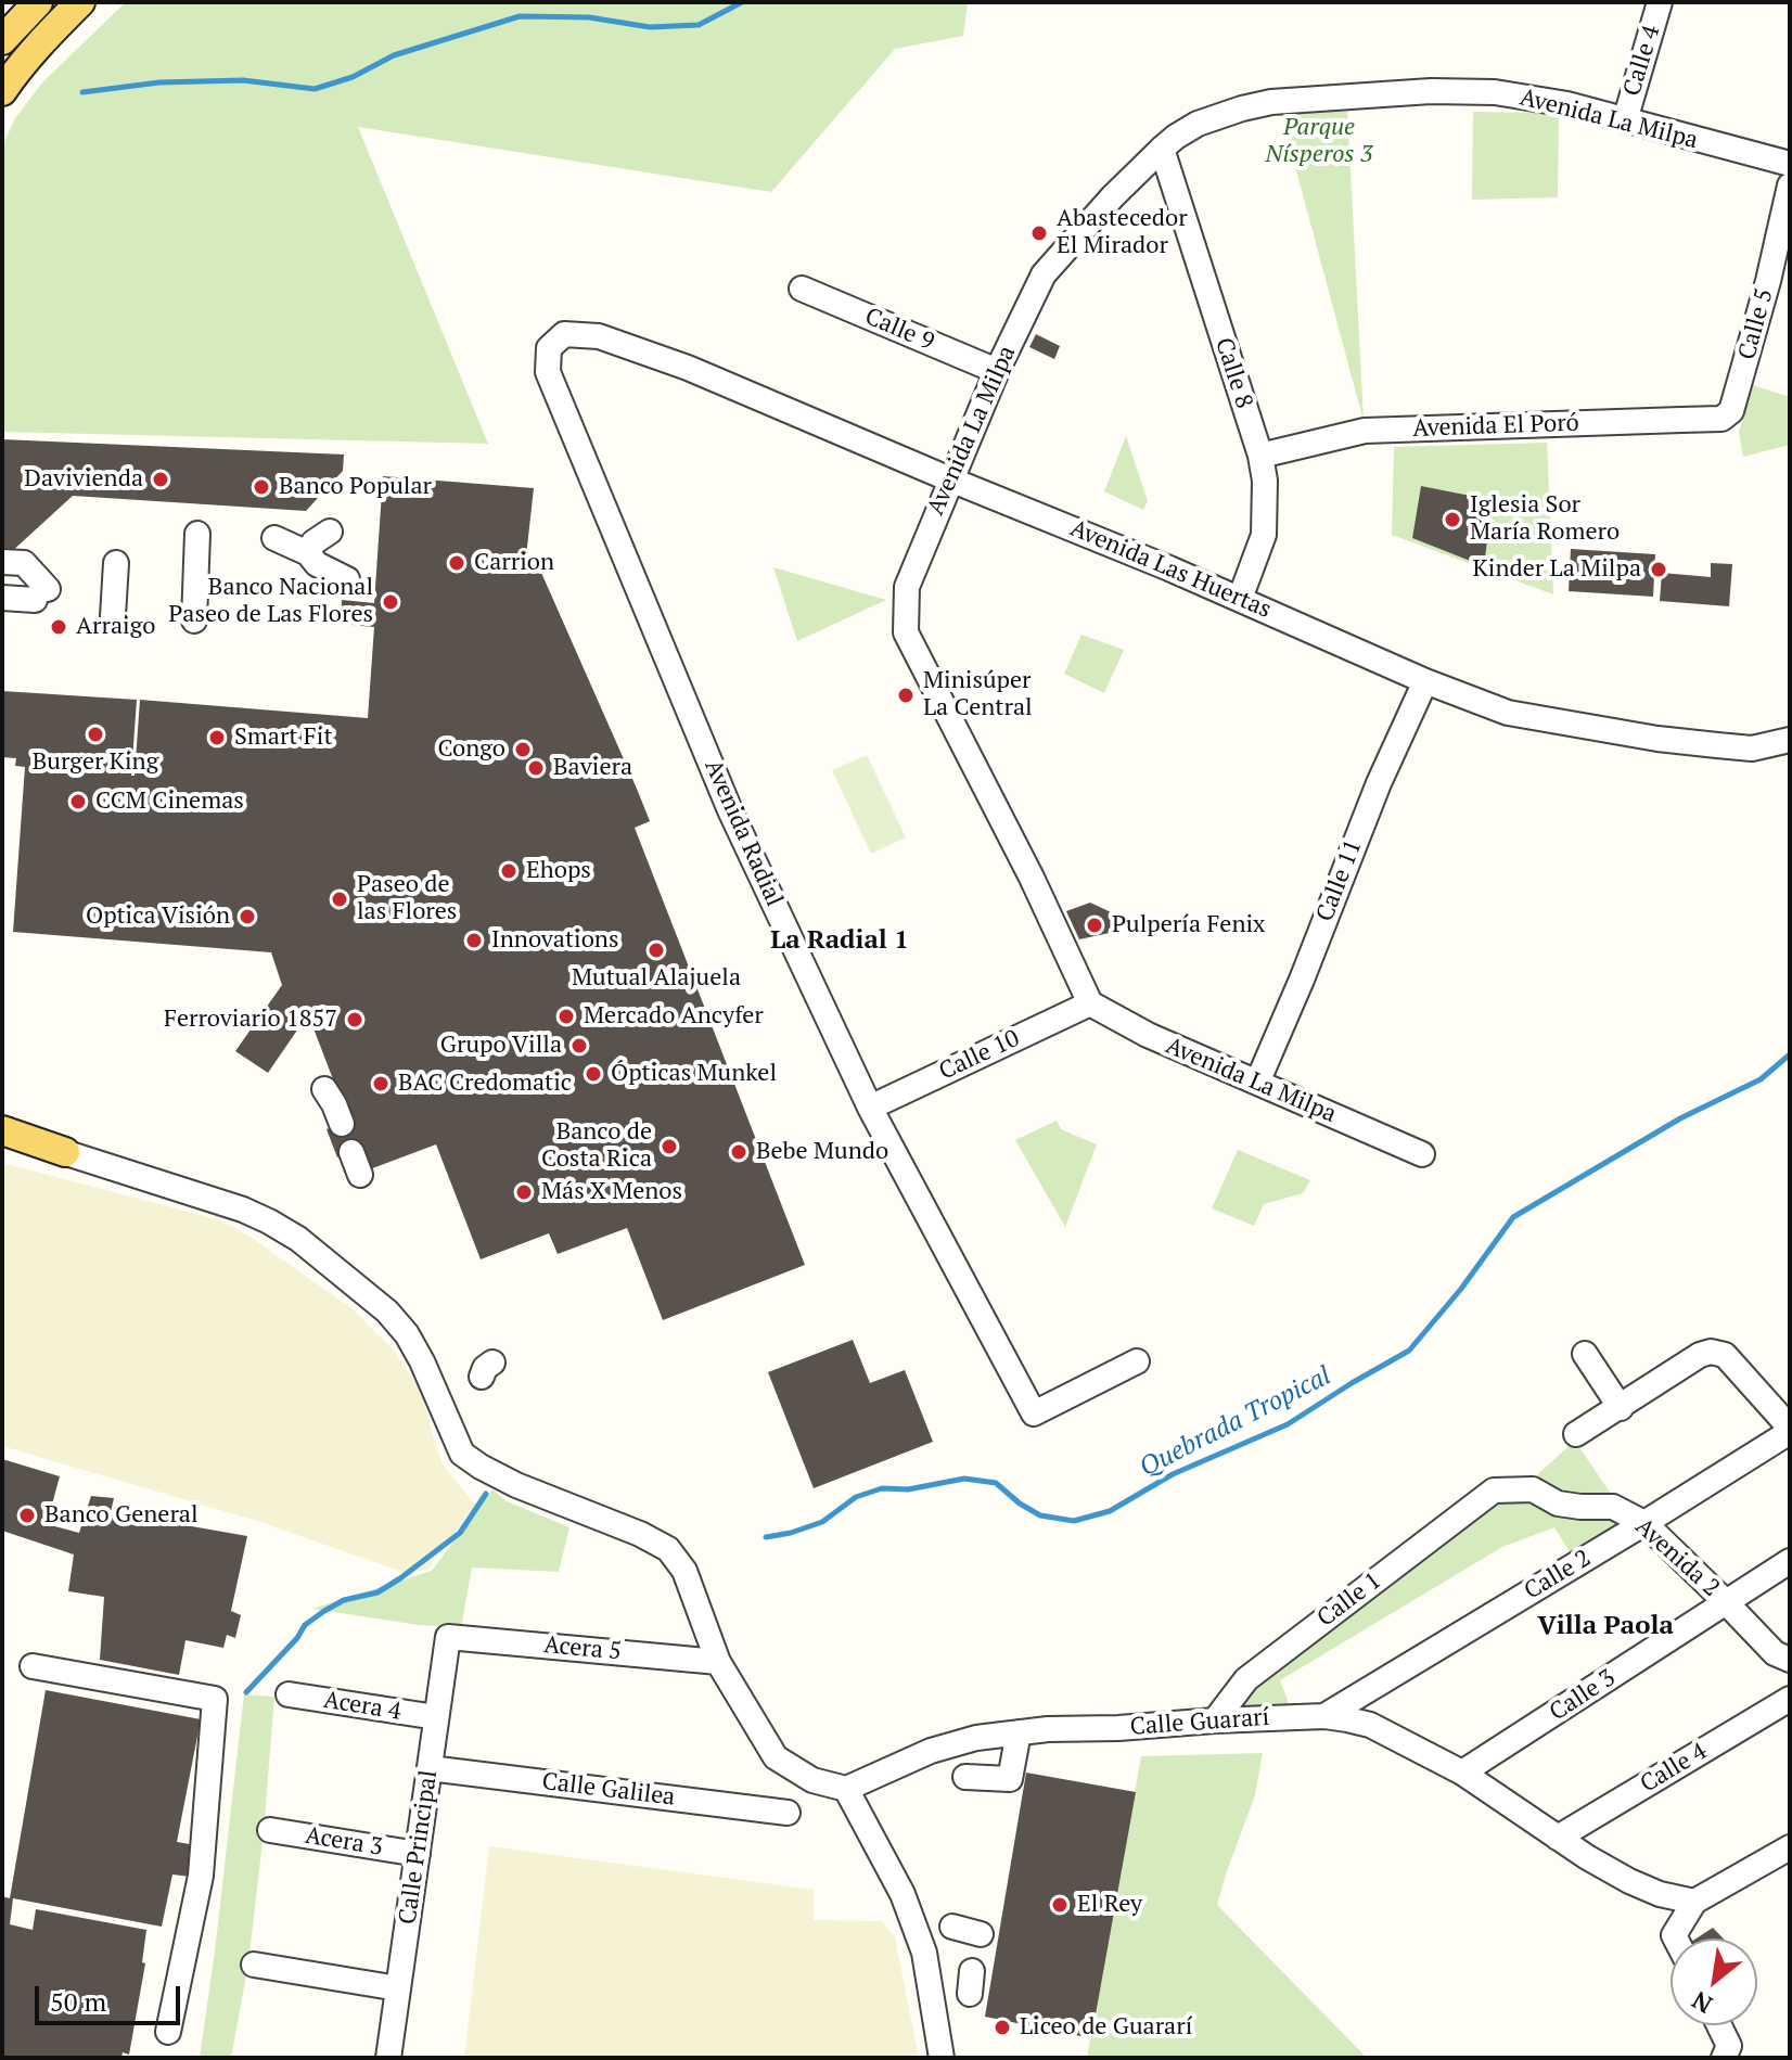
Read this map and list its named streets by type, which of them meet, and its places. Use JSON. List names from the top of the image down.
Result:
{
  "streets": {
    "street": [
      "Calle 4",
      "Avenida La Milpa",
      "Calle 5",
      "Calle 9",
      "Calle 8",
      "Avenida El Poró",
      "Avenida Las Huertas",
      "Avenida Radial",
      "Calle 11",
      "Calle 10",
      "Avenida 2",
      "Calle 2",
      "Calle 1",
      "Acera 5",
      "Calle 3",
      "Acera 4",
      "Calle Guararí",
      "Calle Galilea",
      "Acera 3",
      "Calle Principal"
    ]
  },
  "crossings": [
    ["Calle 4", "Avenida La Milpa"],
    ["Calle 4", "Calle Guararí"],
    ["Avenida La Milpa", "Calle 9"],
    ["Avenida La Milpa", "Calle 8"],
    ["Avenida La Milpa", "Avenida Las Huertas"],
    ["Avenida La Milpa", "Calle 11"],
    ["Avenida La Milpa", "Calle 10"],
    ["Calle 5", "Avenida El Poró"],
    ["Calle 8", "Avenida El Poró"],
    ["Calle 8", "Avenida Las Huertas"],
    ["Avenida Las Huertas", "Avenida Radial"],
    ["Avenida Las Huertas", "Calle 11"],
    ["Avenida Radial", "Calle 10"],
    ["Avenida 2", "Calle 2"],
    ["Avenida 2", "Calle 1"],
    ["Avenida 2", "Calle 3"],
    ["Calle 2", "Calle Guararí"],
    ["Calle 1", "Calle Guararí"],
    ["Acera 5", "Calle Principal"],
    ["Calle 3", "Calle Guararí"],
    ["Acera 4", "Calle Principal"],
    ["Calle Galilea", "Calle Principal"],
    ["Acera 3", "Calle Principal"]
  ],
  "districts": ["La Radial 1", "Villa Paola"],
  "water": ["Quebrada Tropical"],
  "parks": ["Parque Nísperos 3"],
  "places": [
    "Abastecedor El Mirador",
    "Davivienda",
    "Banco Popular",
    "Iglesia Sor María Romero",
    "Carrion",
    "Kinder La Milpa",
    "Banco Nacional Paseo de Las Flores",
    "Arraigo",
    "Minisúper La Central",
    "Burger King",
    "Smart Fit",
    "Congo",
    "Baviera",
    "CCM Cinemas",
    "Ehops",
    "Paseo de las Flores",
    "Optica Visión",
    "Pulpería Fenix",
    "Innovations",
    "Mutual Alajuela",
    "Mercado Ancyfer",
    "Ferroviario 1857",
    "Grupo Villa",
    "Ópticas Munkel",
    "BAC Credomatic",
    "Banco de Costa Rica",
    "Bebe Mundo",
    "Más X Menos",
    "Banco General",
    "El Rey",
    "Liceo de Guararí"
  ],
  "scale_bar": "50 m",
  "north": "bottom left"
}
